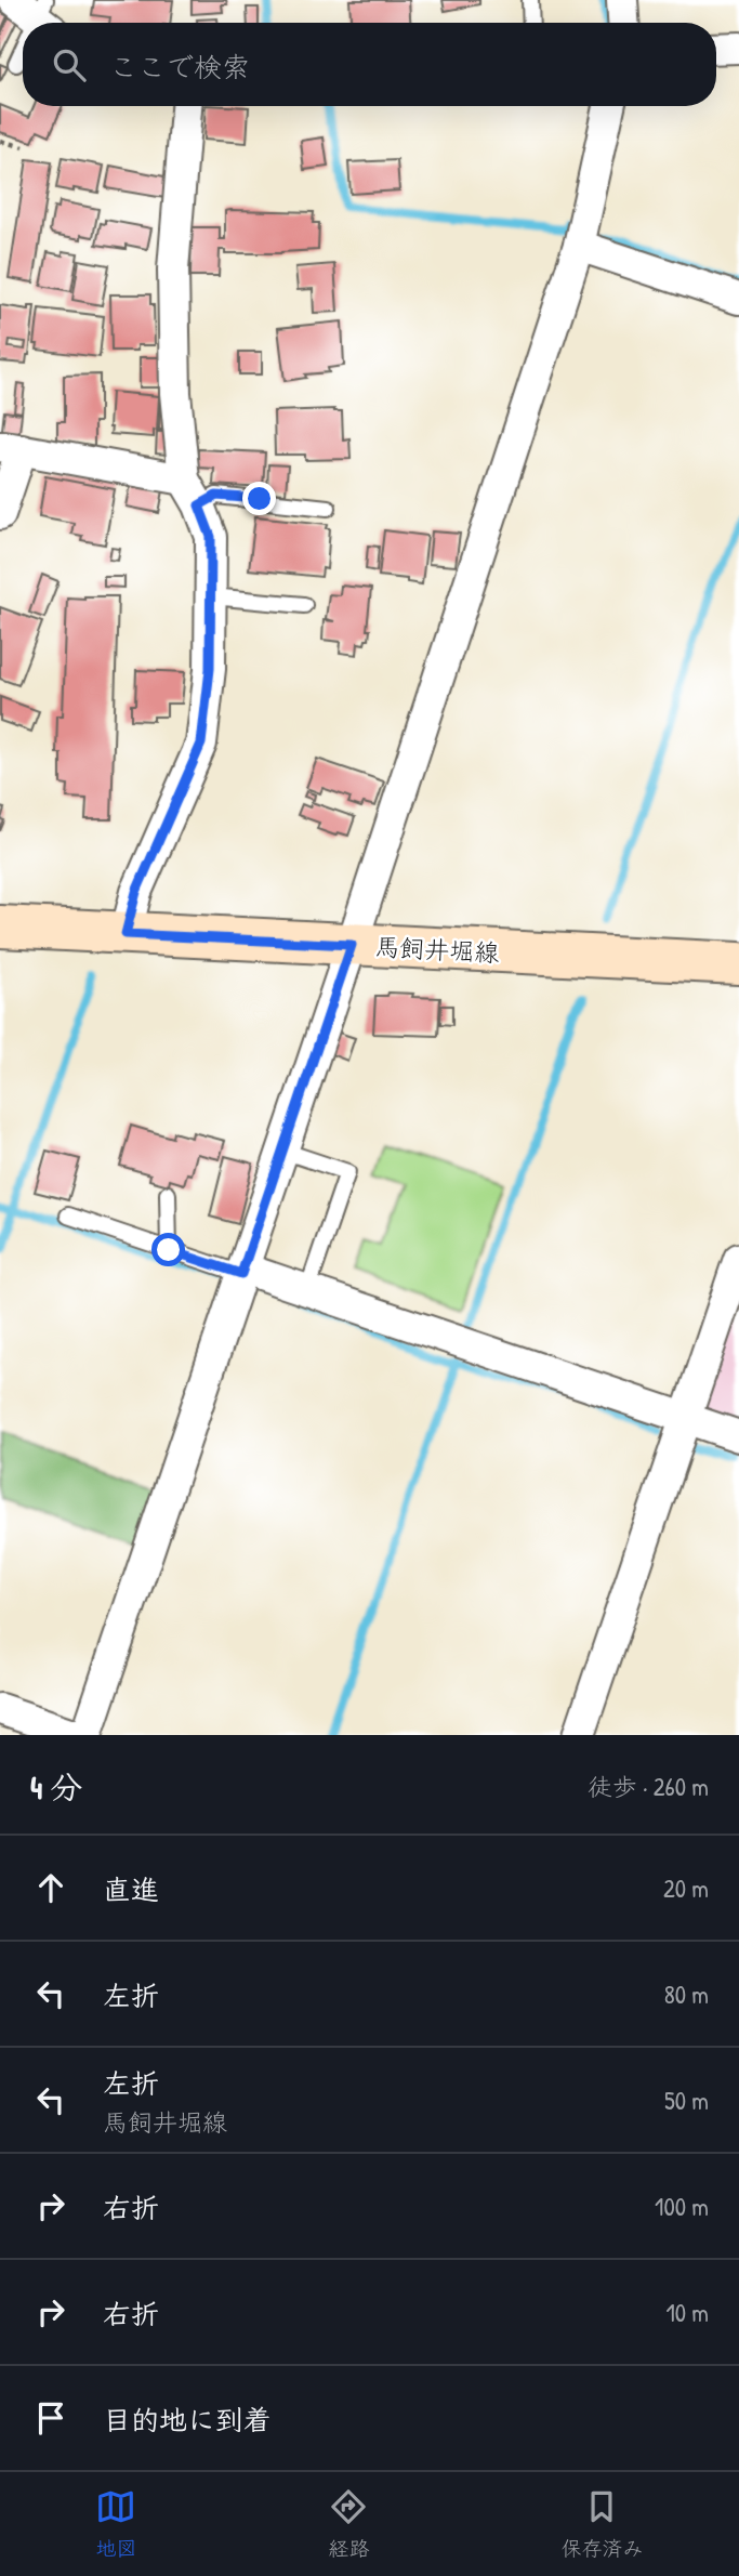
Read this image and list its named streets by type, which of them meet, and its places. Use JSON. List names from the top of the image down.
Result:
{
  "streets": {
    "main road": ["馬飼井堀線"]
  },
  "page": {
    "search": "ここで検索",
    "heading": ["4 分", "徒歩 · 260 m"],
    "list": [
      ["直進", "20 m"],
      ["左折", "80 m"],
      ["左折", "馬飼井堀線", "50 m"],
      ["右折", "100 m"],
      ["右折", "10 m"],
      "目的地に到着"
    ],
    "nav": ["地図", "経路", "保存済み"]
  }
}
